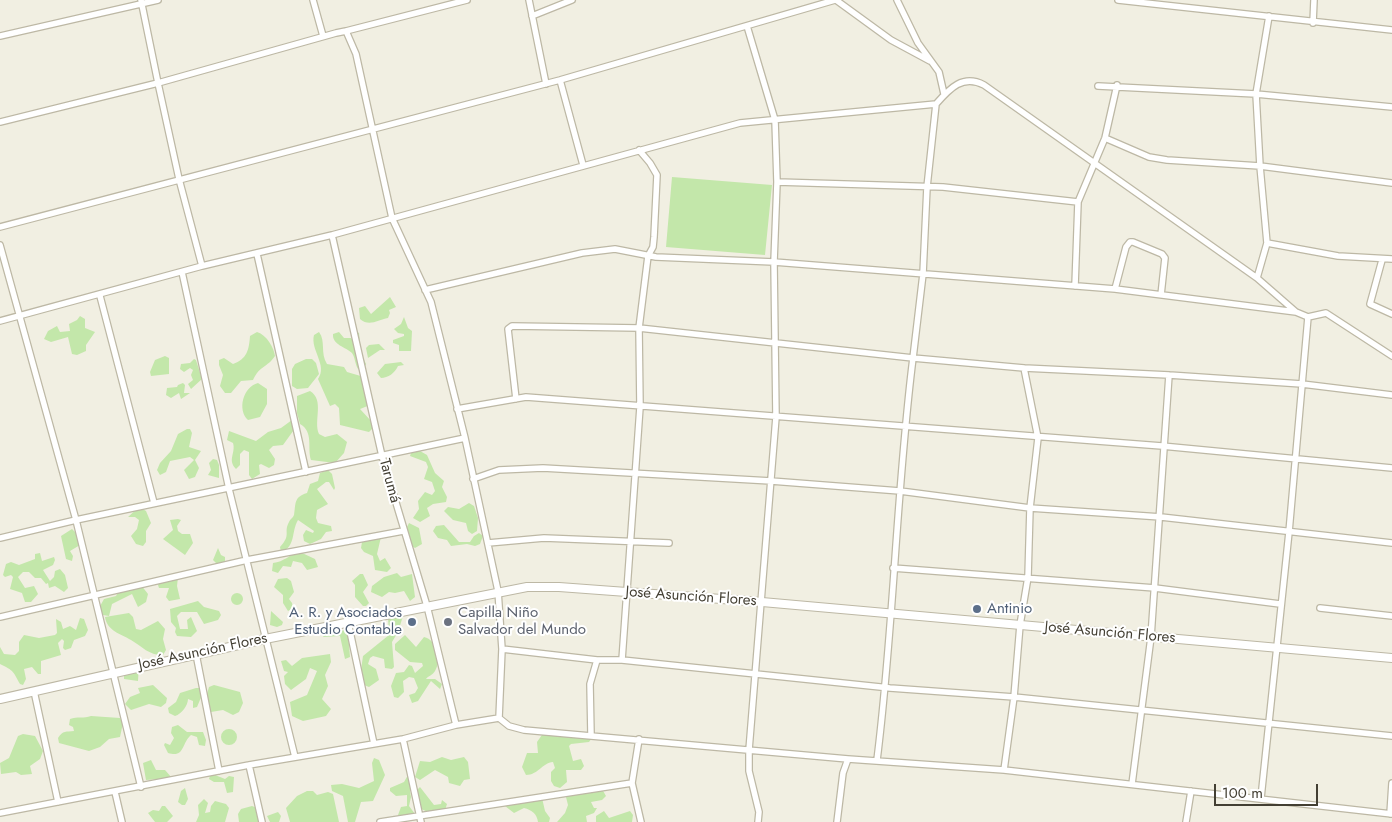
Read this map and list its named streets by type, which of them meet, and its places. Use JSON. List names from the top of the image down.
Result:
{
  "streets": {
    "street": ["Tarumá", "José Asunción Flores"]
  },
  "crossings": [
    ["Tarumá", "José Asunción Flores"]
  ],
  "places": ["Antinio", "A. R. y Asociados Estudio Contable", "Capilla Niño Salvador del Mundo"],
  "scale_bar": "100 m"
}
